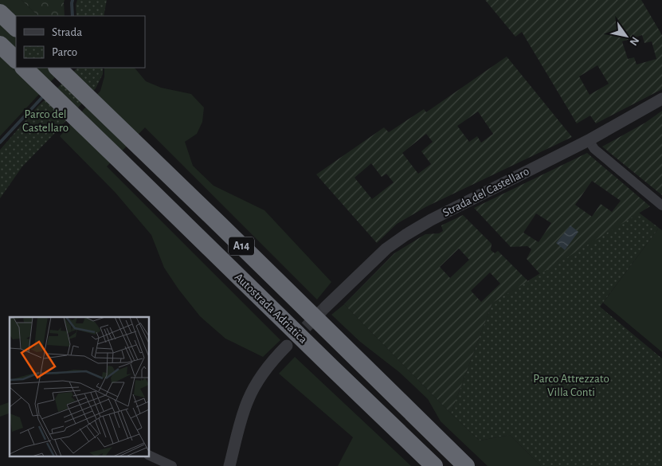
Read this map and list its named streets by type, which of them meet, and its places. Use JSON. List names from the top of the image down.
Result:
{
  "streets": {
    "highway": ["A14", "Autostrada Adriatica"],
    "street": ["Strada del Castellaro"]
  },
  "parks": ["Parco del Castellaro", "Parco Attrezzato Villa Conti"],
  "legend": ["Strada", "Parco"],
  "north": "bottom right"
}
